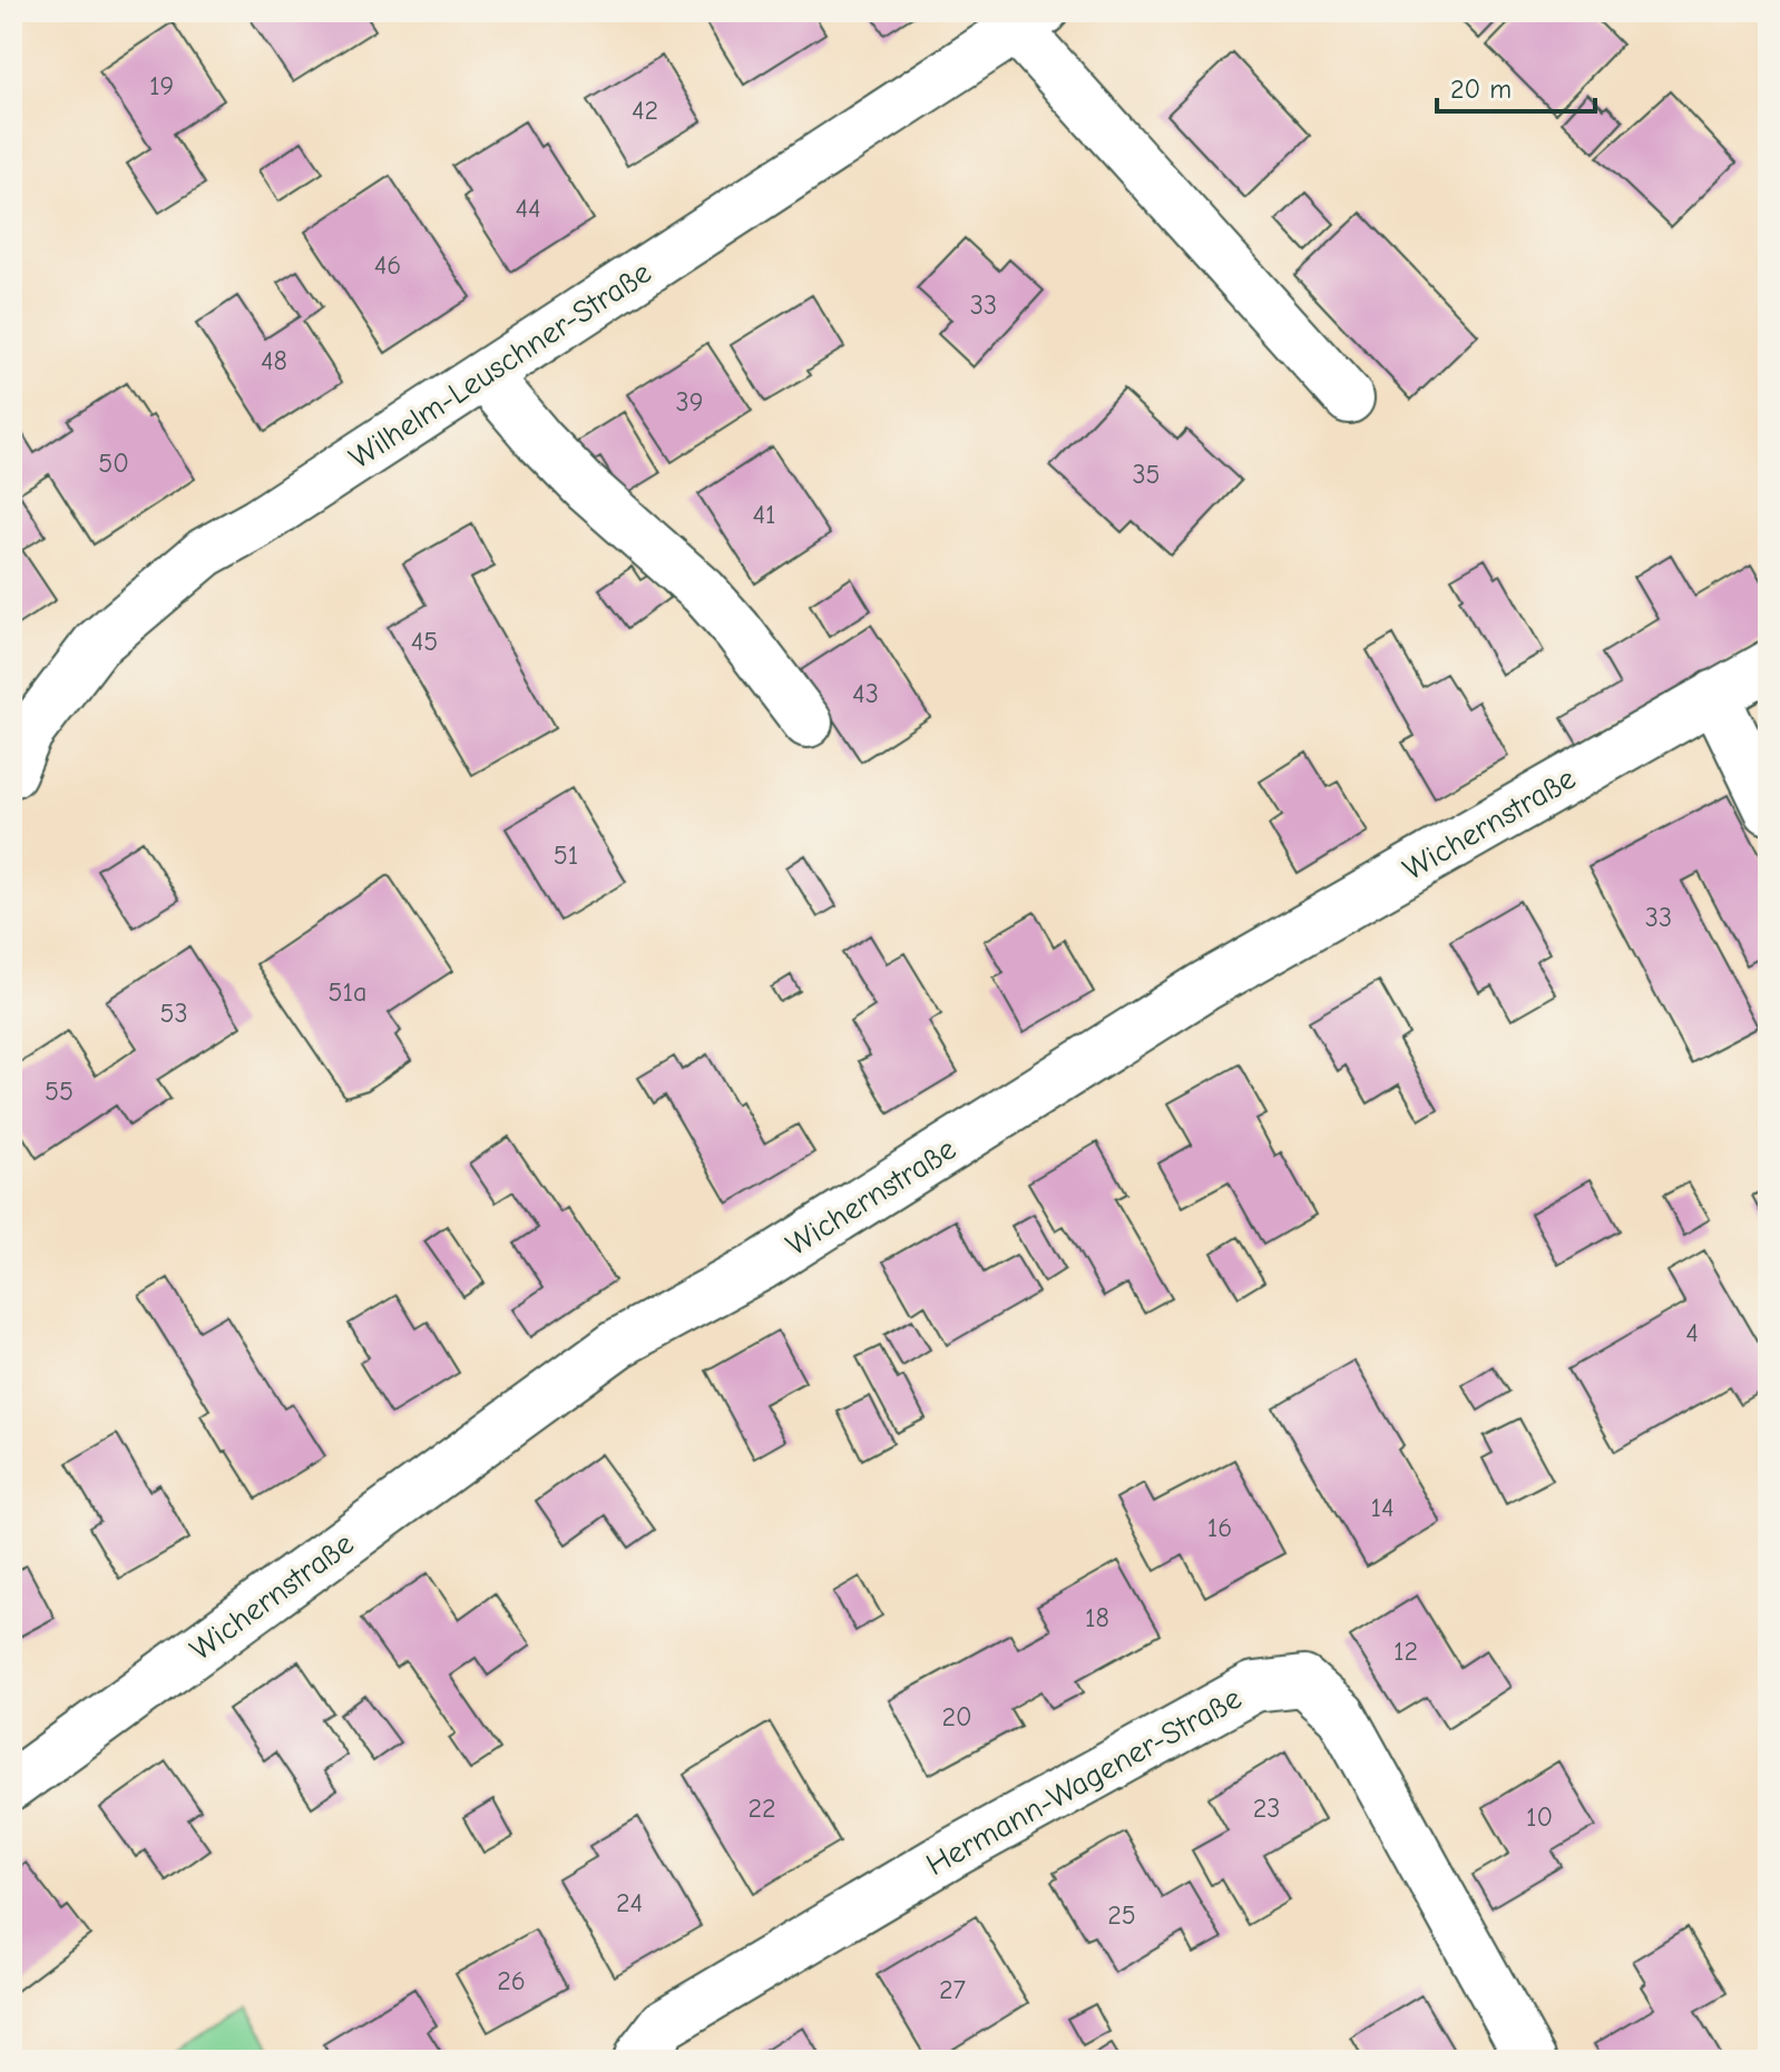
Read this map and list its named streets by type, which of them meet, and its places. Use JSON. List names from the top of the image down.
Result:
{
  "streets": {
    "street": ["Wilhelm-Leuschner-Straße", "Wichernstraße", "Hermann-Wagener-Straße"]
  },
  "house_numbers": [
    "19",
    "42",
    "44",
    "46",
    "33",
    "48",
    "39",
    "50",
    "35",
    "41",
    "45",
    "43",
    "51",
    "33",
    "51a",
    "53",
    "55",
    "4",
    "14",
    "16",
    "18",
    "12",
    "20",
    "22",
    "23",
    "10",
    "24",
    "25",
    "26",
    "27"
  ],
  "scale_bar": "20 m"
}
